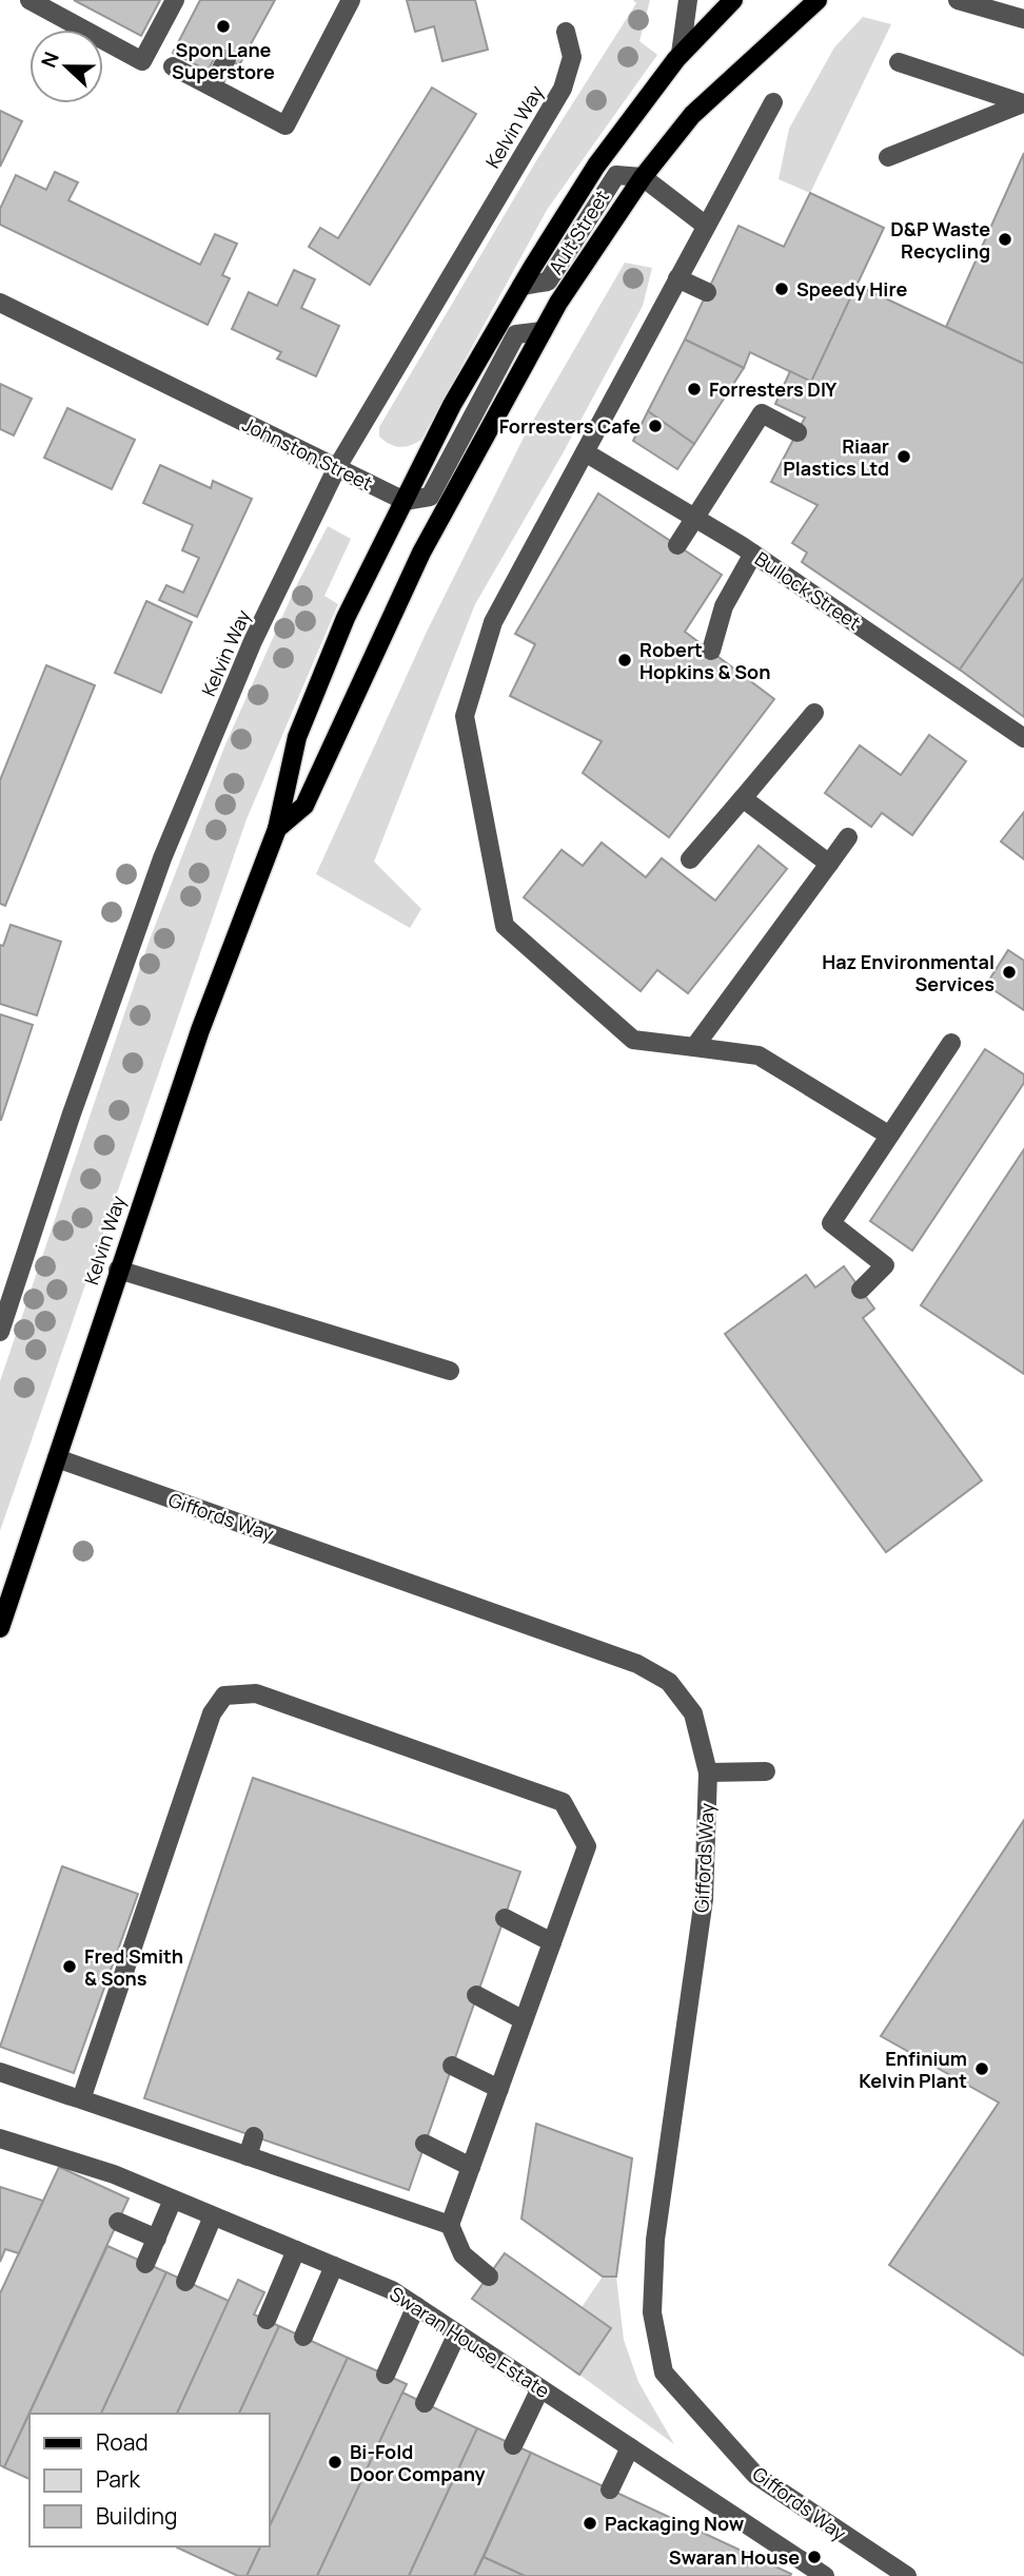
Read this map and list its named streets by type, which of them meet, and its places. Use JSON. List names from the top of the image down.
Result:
{
  "streets": {
    "main road": ["Kelvin Way"],
    "street": [
      "Ault Street",
      "Johnston Street",
      "Bullock Street",
      "Giffords Way",
      "Swaran House Estate"
    ]
  },
  "crossings": [
    ["Kelvin Way", "Ault Street"],
    ["Kelvin Way", "Johnston Street"],
    ["Kelvin Way", "Giffords Way"]
  ],
  "places": [
    "Spon Lane Superstore",
    "D&P Waste Recycling",
    "Speedy Hire",
    "Forresters DIY",
    "Forresters Cafe",
    "Riaar Plastics Ltd",
    "Robert Hopkins & Son",
    "Haz Environmental Services",
    "Fred Smith & Sons",
    "Enfinium Kelvin Plant",
    "Bi-Fold Door Company",
    "Packaging Now",
    "Swaran House"
  ],
  "legend": ["Road", "Park", "Building"],
  "north": "left"
}
